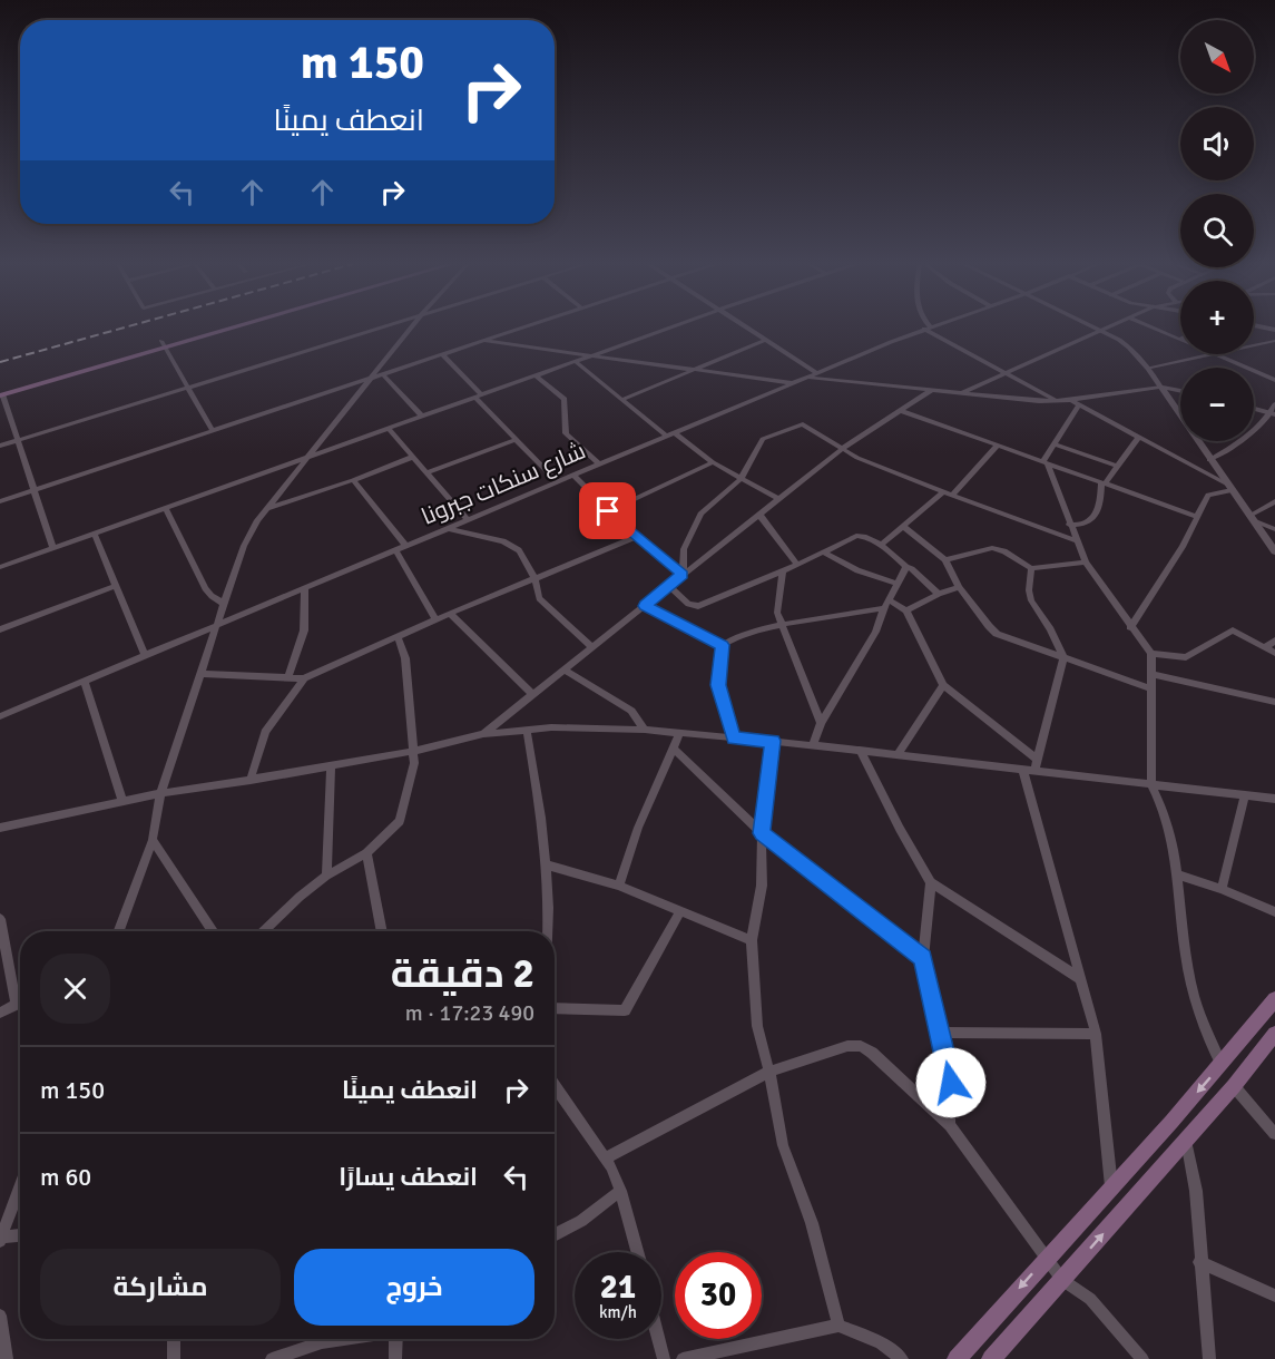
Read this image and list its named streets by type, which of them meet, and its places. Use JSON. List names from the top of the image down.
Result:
{
  "streets": {
    "street": ["شارع سنكات جبرونا"]
  },
  "north": "bottom right",
  "page": {
    "map_buttons": ["+", "−"],
    "turn": ["150 m", "انعطف يمينًا"],
    "heading": ["2 دقيقة", "490 m · 17:23"],
    "list": [
      {
        "name": "انعطف يمينًا",
        "value": "150 m"
      },
      {
        "name": "انعطف يسارًا",
        "value": "60 m"
      }
    ],
    "buttons": ["خروج", "مشاركة"],
    "speed": "21 km/h",
    "limit": "30"
  }
}
